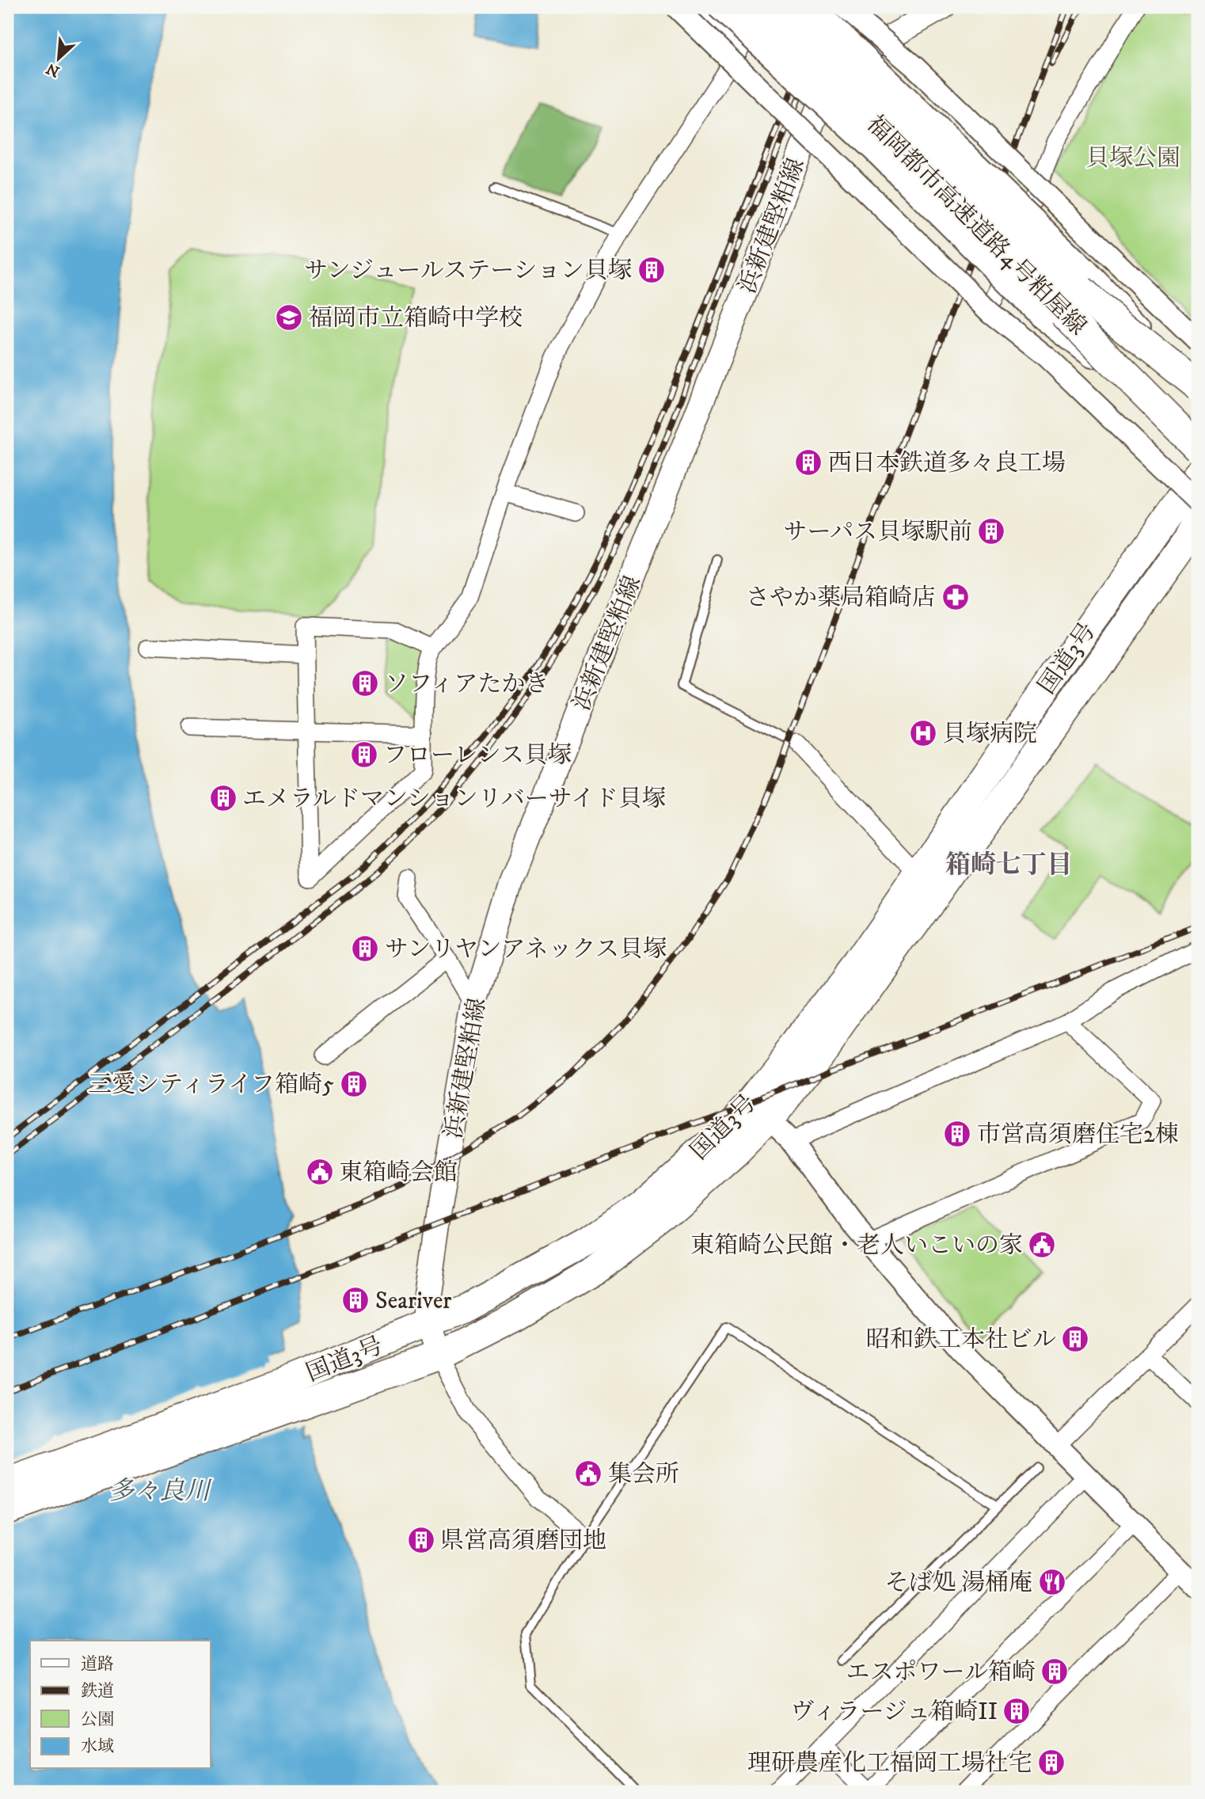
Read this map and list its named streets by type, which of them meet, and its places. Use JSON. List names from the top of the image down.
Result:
{
  "streets": {
    "highway": ["福岡都市高速道路4号粕屋線", "国道3号"],
    "main road": ["浜新建堅粕線"]
  },
  "crossings": [
    ["浜新建堅粕線", "国道3号"]
  ],
  "districts": ["箱崎七丁目"],
  "water": ["多々良川"],
  "parks": ["貝塚公園"],
  "places": {
    "building": [
      "サンジュールステーション貝塚",
      "西日本鉄道多々良工場",
      "サーパス貝塚駅前",
      "ソフィアたかき",
      "フローレンス貝塚",
      "エメラルドマンションリバーサイド貝塚",
      "サンリヤンアネックス貝塚",
      "三愛シティライフ箱崎5",
      "市営高須磨住宅2棟",
      "Seariver",
      "昭和鉄工本社ビル",
      "県営高須磨団地",
      "エスポワール箱崎",
      "ヴィラージュ箱崎II",
      "理研農産化工福岡工場社宅"
    ],
    "school or university": ["福岡市立箱崎中学校"],
    "pharmacy": ["さやか薬局箱崎店"],
    "hospital": ["貝塚病院"],
    "public building": ["東箱崎会館", "東箱崎公民館・老人いこいの家", "集会所"],
    "restaurant": ["そば処 湯桶庵"]
  },
  "legend": [
    "道路",
    "鉄道",
    "公園",
    "水域"
  ],
  "north": "bottom left"
}
